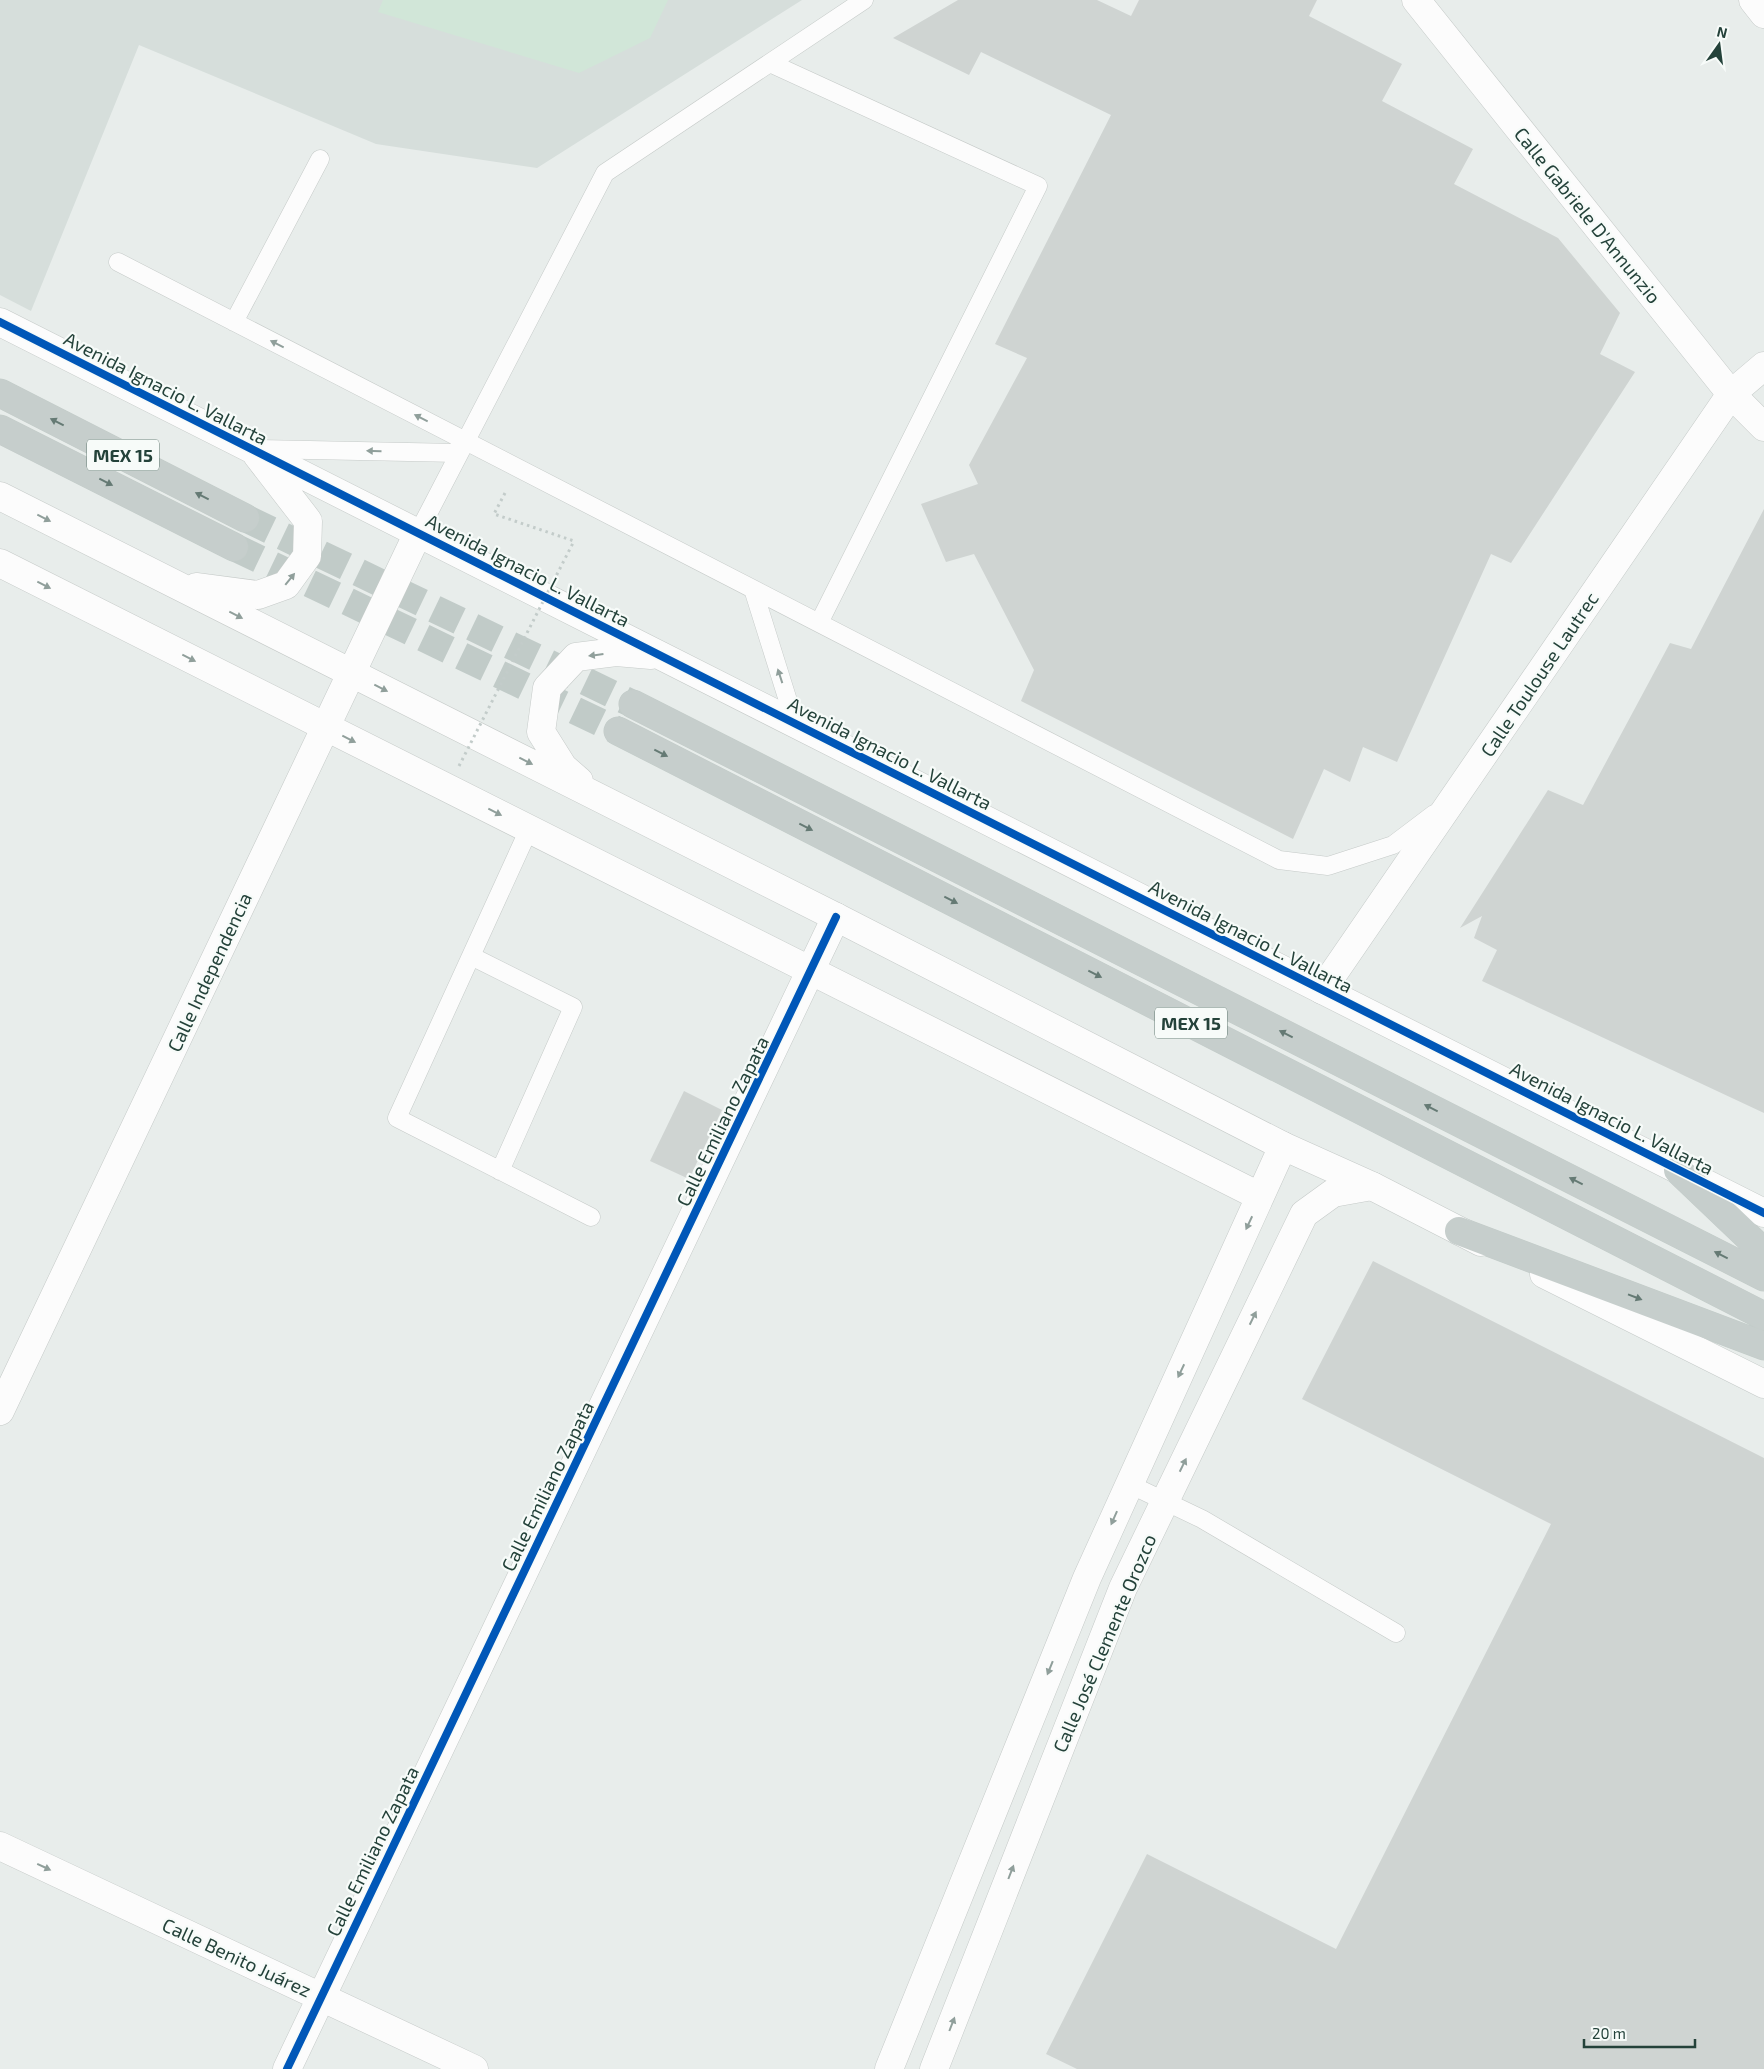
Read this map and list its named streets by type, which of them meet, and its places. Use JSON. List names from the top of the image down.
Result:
{
  "streets": {
    "highway": ["MEX 15"],
    "street": [
      "Calle Gabriele D'Annunzio",
      "Avenida Ignacio L. Vallarta",
      "Calle Toulouse Lautrec",
      "Calle Independencia",
      "Calle Emiliano Zapata",
      "Calle José Clemente Orozco",
      "Calle Benito Juárez"
    ]
  },
  "crossings": [
    ["Calle Gabriele D'Annunzio", "Calle Toulouse Lautrec"],
    ["Avenida Ignacio L. Vallarta", "Calle Toulouse Lautrec"],
    ["Avenida Ignacio L. Vallarta", "Calle Independencia"],
    ["Calle Emiliano Zapata", "Calle Benito Juárez"]
  ],
  "one_way": ["Calle Benito Juárez"],
  "scale_bar": "20 m",
  "north": "top"
}
